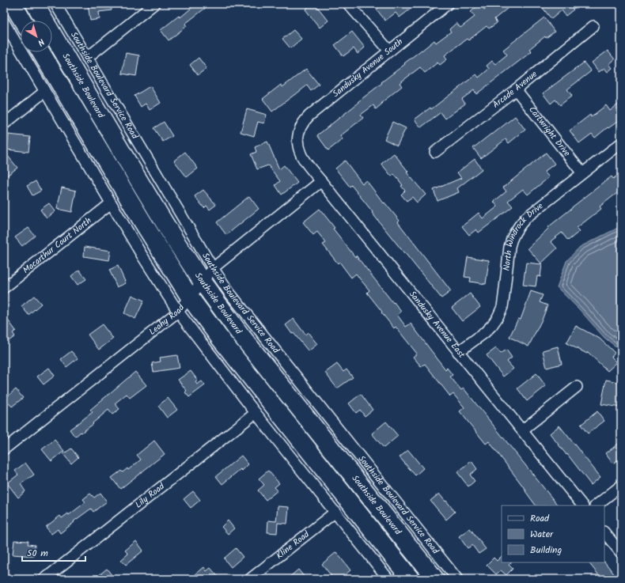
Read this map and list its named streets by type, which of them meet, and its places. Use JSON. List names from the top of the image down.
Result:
{
  "streets": {
    "highway": ["Southside Boulevard"],
    "street": [
      "Sandusky Avenue South",
      "Southside Boulevard Service Road",
      "Arcade Avenue",
      "Cartwright Drive",
      "North Windrock Drive",
      "Macarthur Court North",
      "Leahy Road",
      "Sandusky Avenue East",
      "Lily Road",
      "Kline Road"
    ]
  },
  "crossings": [
    ["Sandusky Avenue South", "Sandusky Avenue East"],
    ["Southside Boulevard", "Leahy Road"],
    ["Southside Boulevard Service Road", "Leahy Road"],
    ["Arcade Avenue", "Cartwright Drive"],
    ["Cartwright Drive", "North Windrock Drive"],
    ["North Windrock Drive", "Sandusky Avenue East"],
    ["Leahy Road", "Sandusky Avenue East"]
  ],
  "legend": ["Road", "Water", "Building"],
  "scale_bar": "50 m",
  "north": "bottom right"
}
